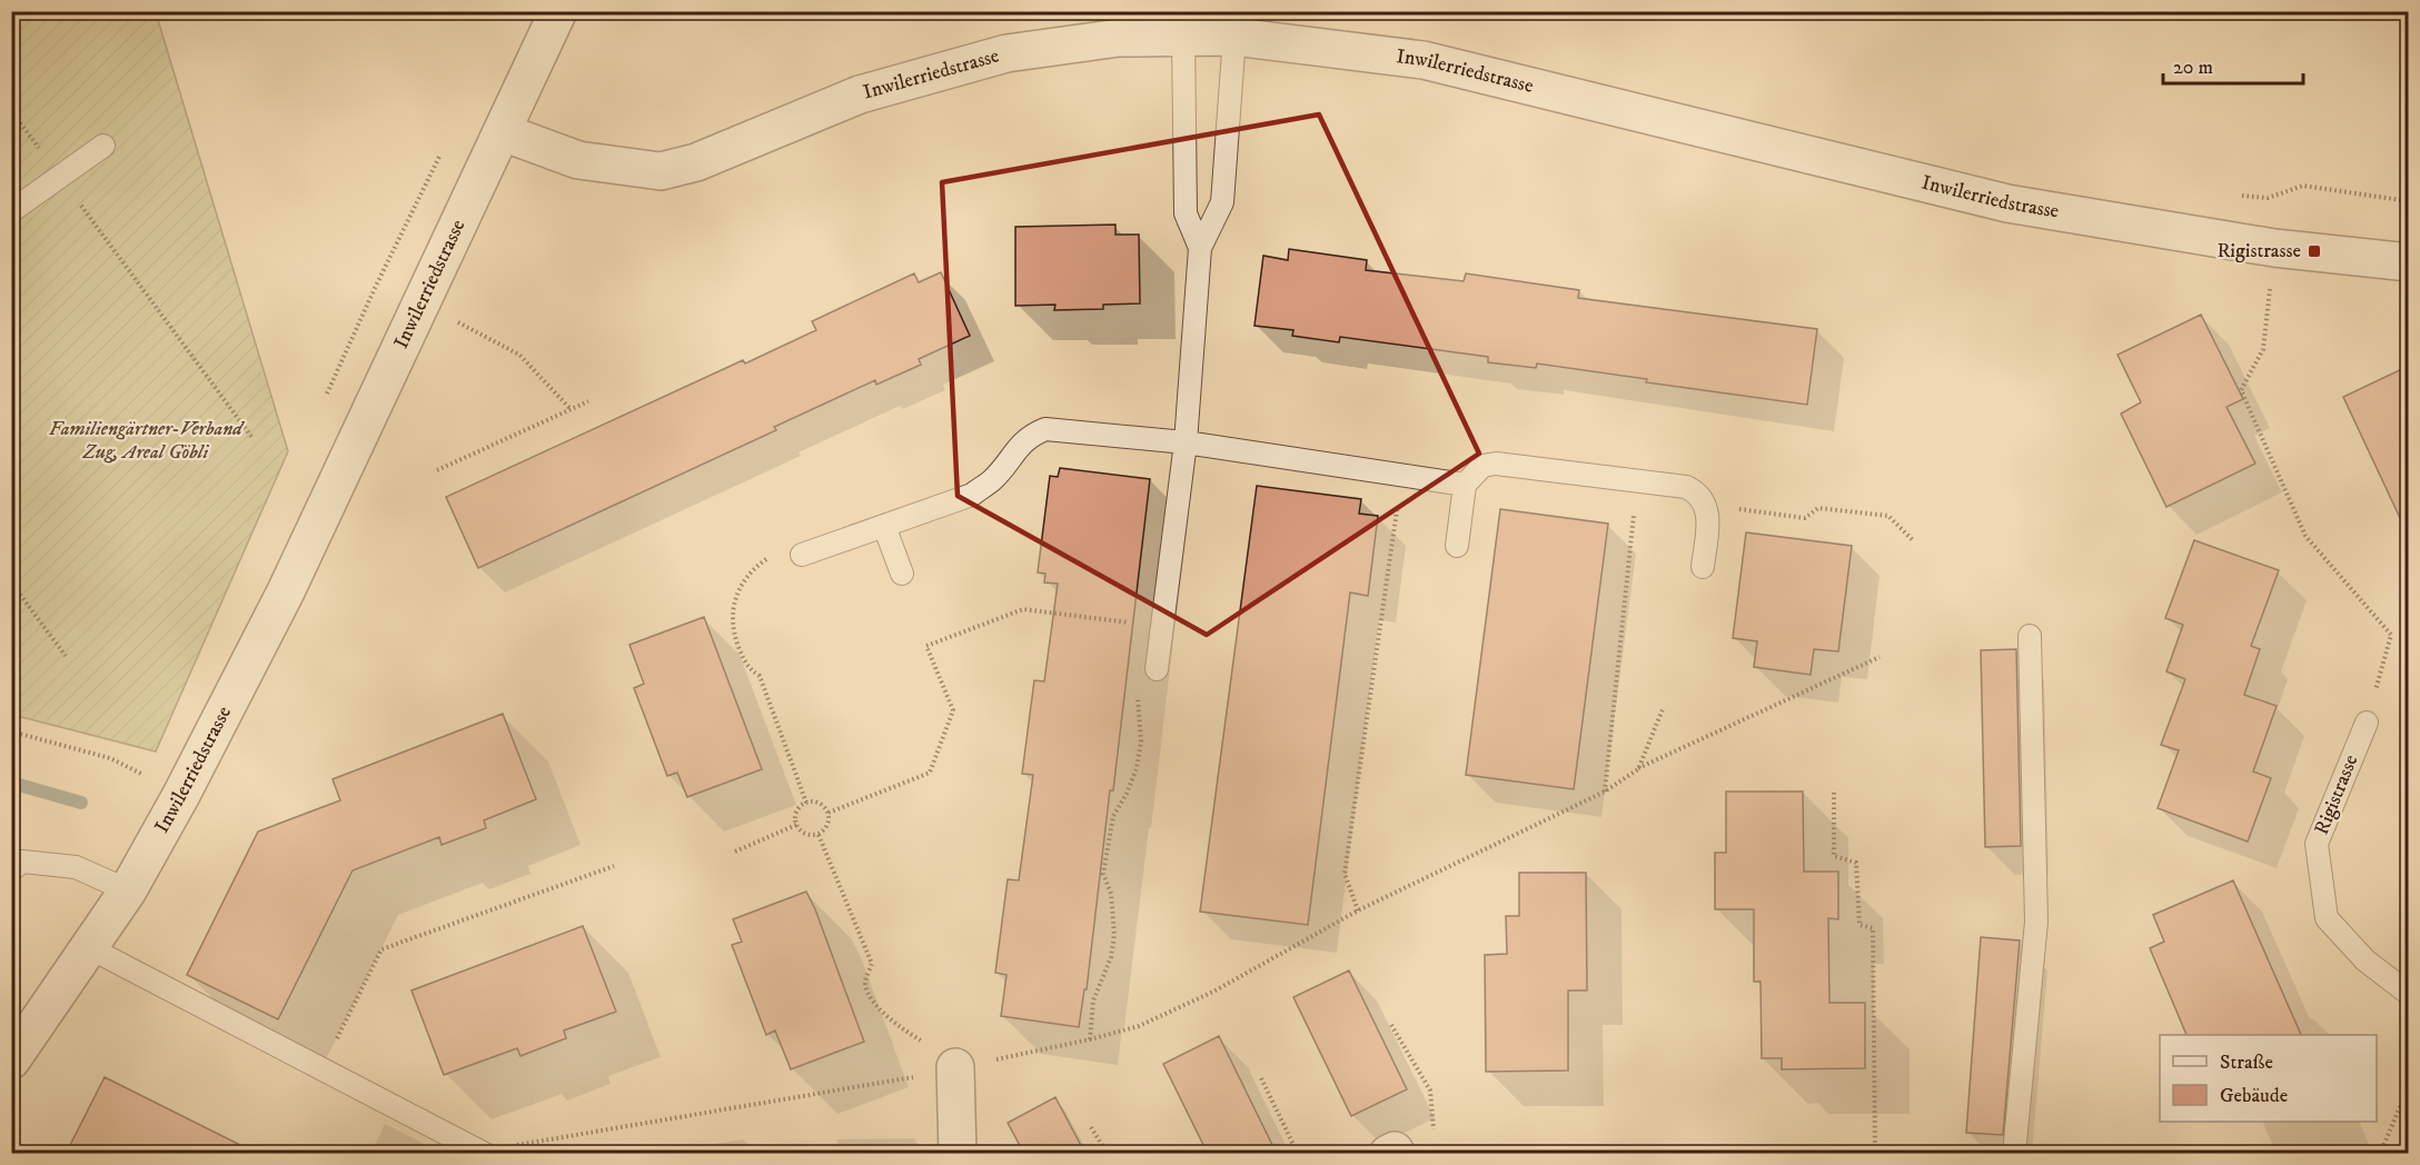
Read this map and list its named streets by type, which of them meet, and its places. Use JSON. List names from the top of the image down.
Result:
{
  "streets": {
    "street": ["Inwilerriedstrasse"],
    "lane": ["Rigistrasse"]
  },
  "parks": ["Familiengärtner-Verband Zug, Areal Göbli"],
  "places": {
    "transit": ["Rigistrasse"]
  },
  "legend": ["Straße", "Gebäude"],
  "scale_bar": "20 m"
}
